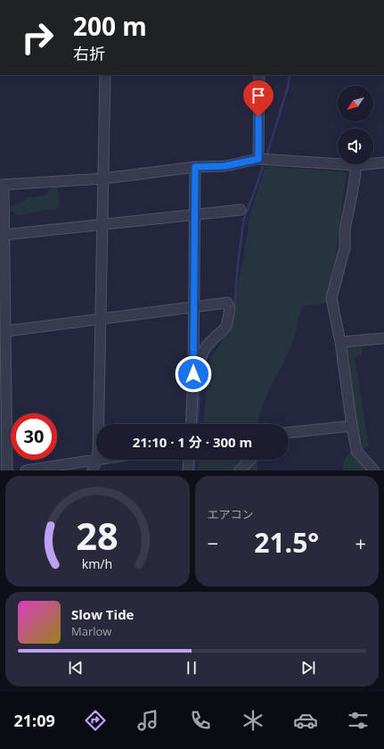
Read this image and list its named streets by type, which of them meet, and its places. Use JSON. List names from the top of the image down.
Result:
{
  "north": "bottom left",
  "page": {
    "turn": ["200 m", "右折"],
    "limit": "30",
    "trip": "21:10 · 1 分 · 300 m",
    "tile": "エアコン",
    "heat": ["−", "21.5°", "+"],
    "song": ["Slow Tide", "Marlow"],
    "tabs": "21:09",
    "gauge": ["28", "km/h"]
  }
}
